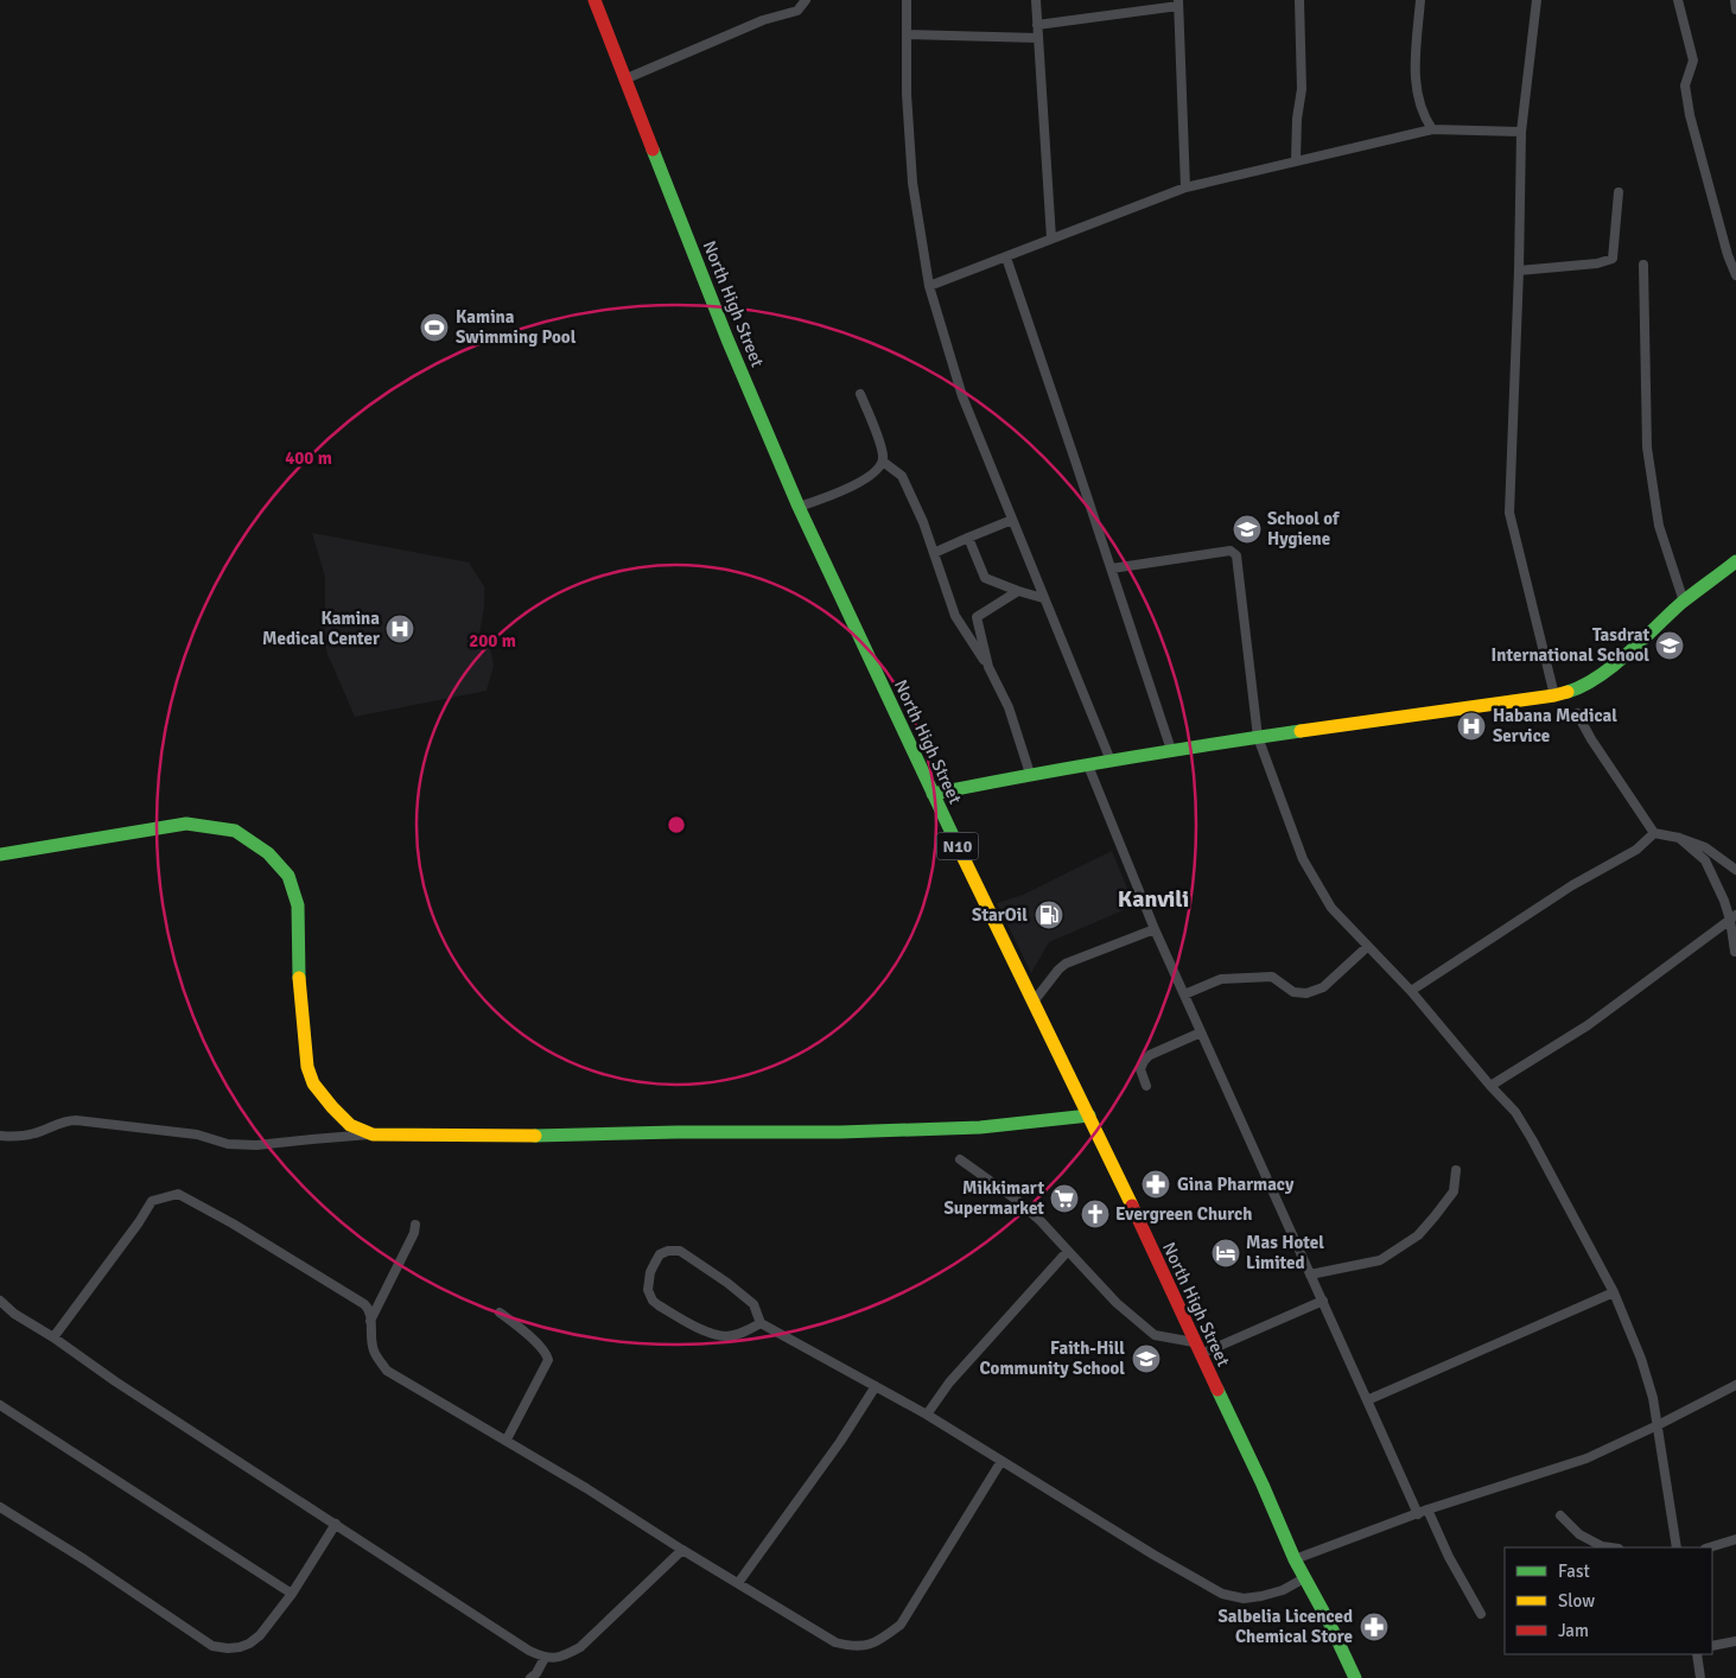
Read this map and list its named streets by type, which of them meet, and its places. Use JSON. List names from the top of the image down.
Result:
{
  "streets": {
    "main road": ["North High Street", "N10"]
  },
  "districts": ["Kanvili"],
  "places": {
    "sports": ["Kamina Swimming Pool"],
    "school or university": ["School of Hygiene", "Tasdrat International School", "Faith-Hill Community School"],
    "hospital": ["Kamina Medical Center", "Habana Medical Service"],
    "fuel station": ["StarOil"],
    "pharmacy": ["Gina Pharmacy", "Salbelia Licenced Chemical Store"],
    "supermarket": ["Mikkimart Supermarket"],
    "church": ["Evergreen Church"],
    "hotel": ["Mas Hotel Limited"]
  },
  "legend": ["Fast", "Slow", "Jam"],
  "rings": ["400 m", "200 m"]
}
